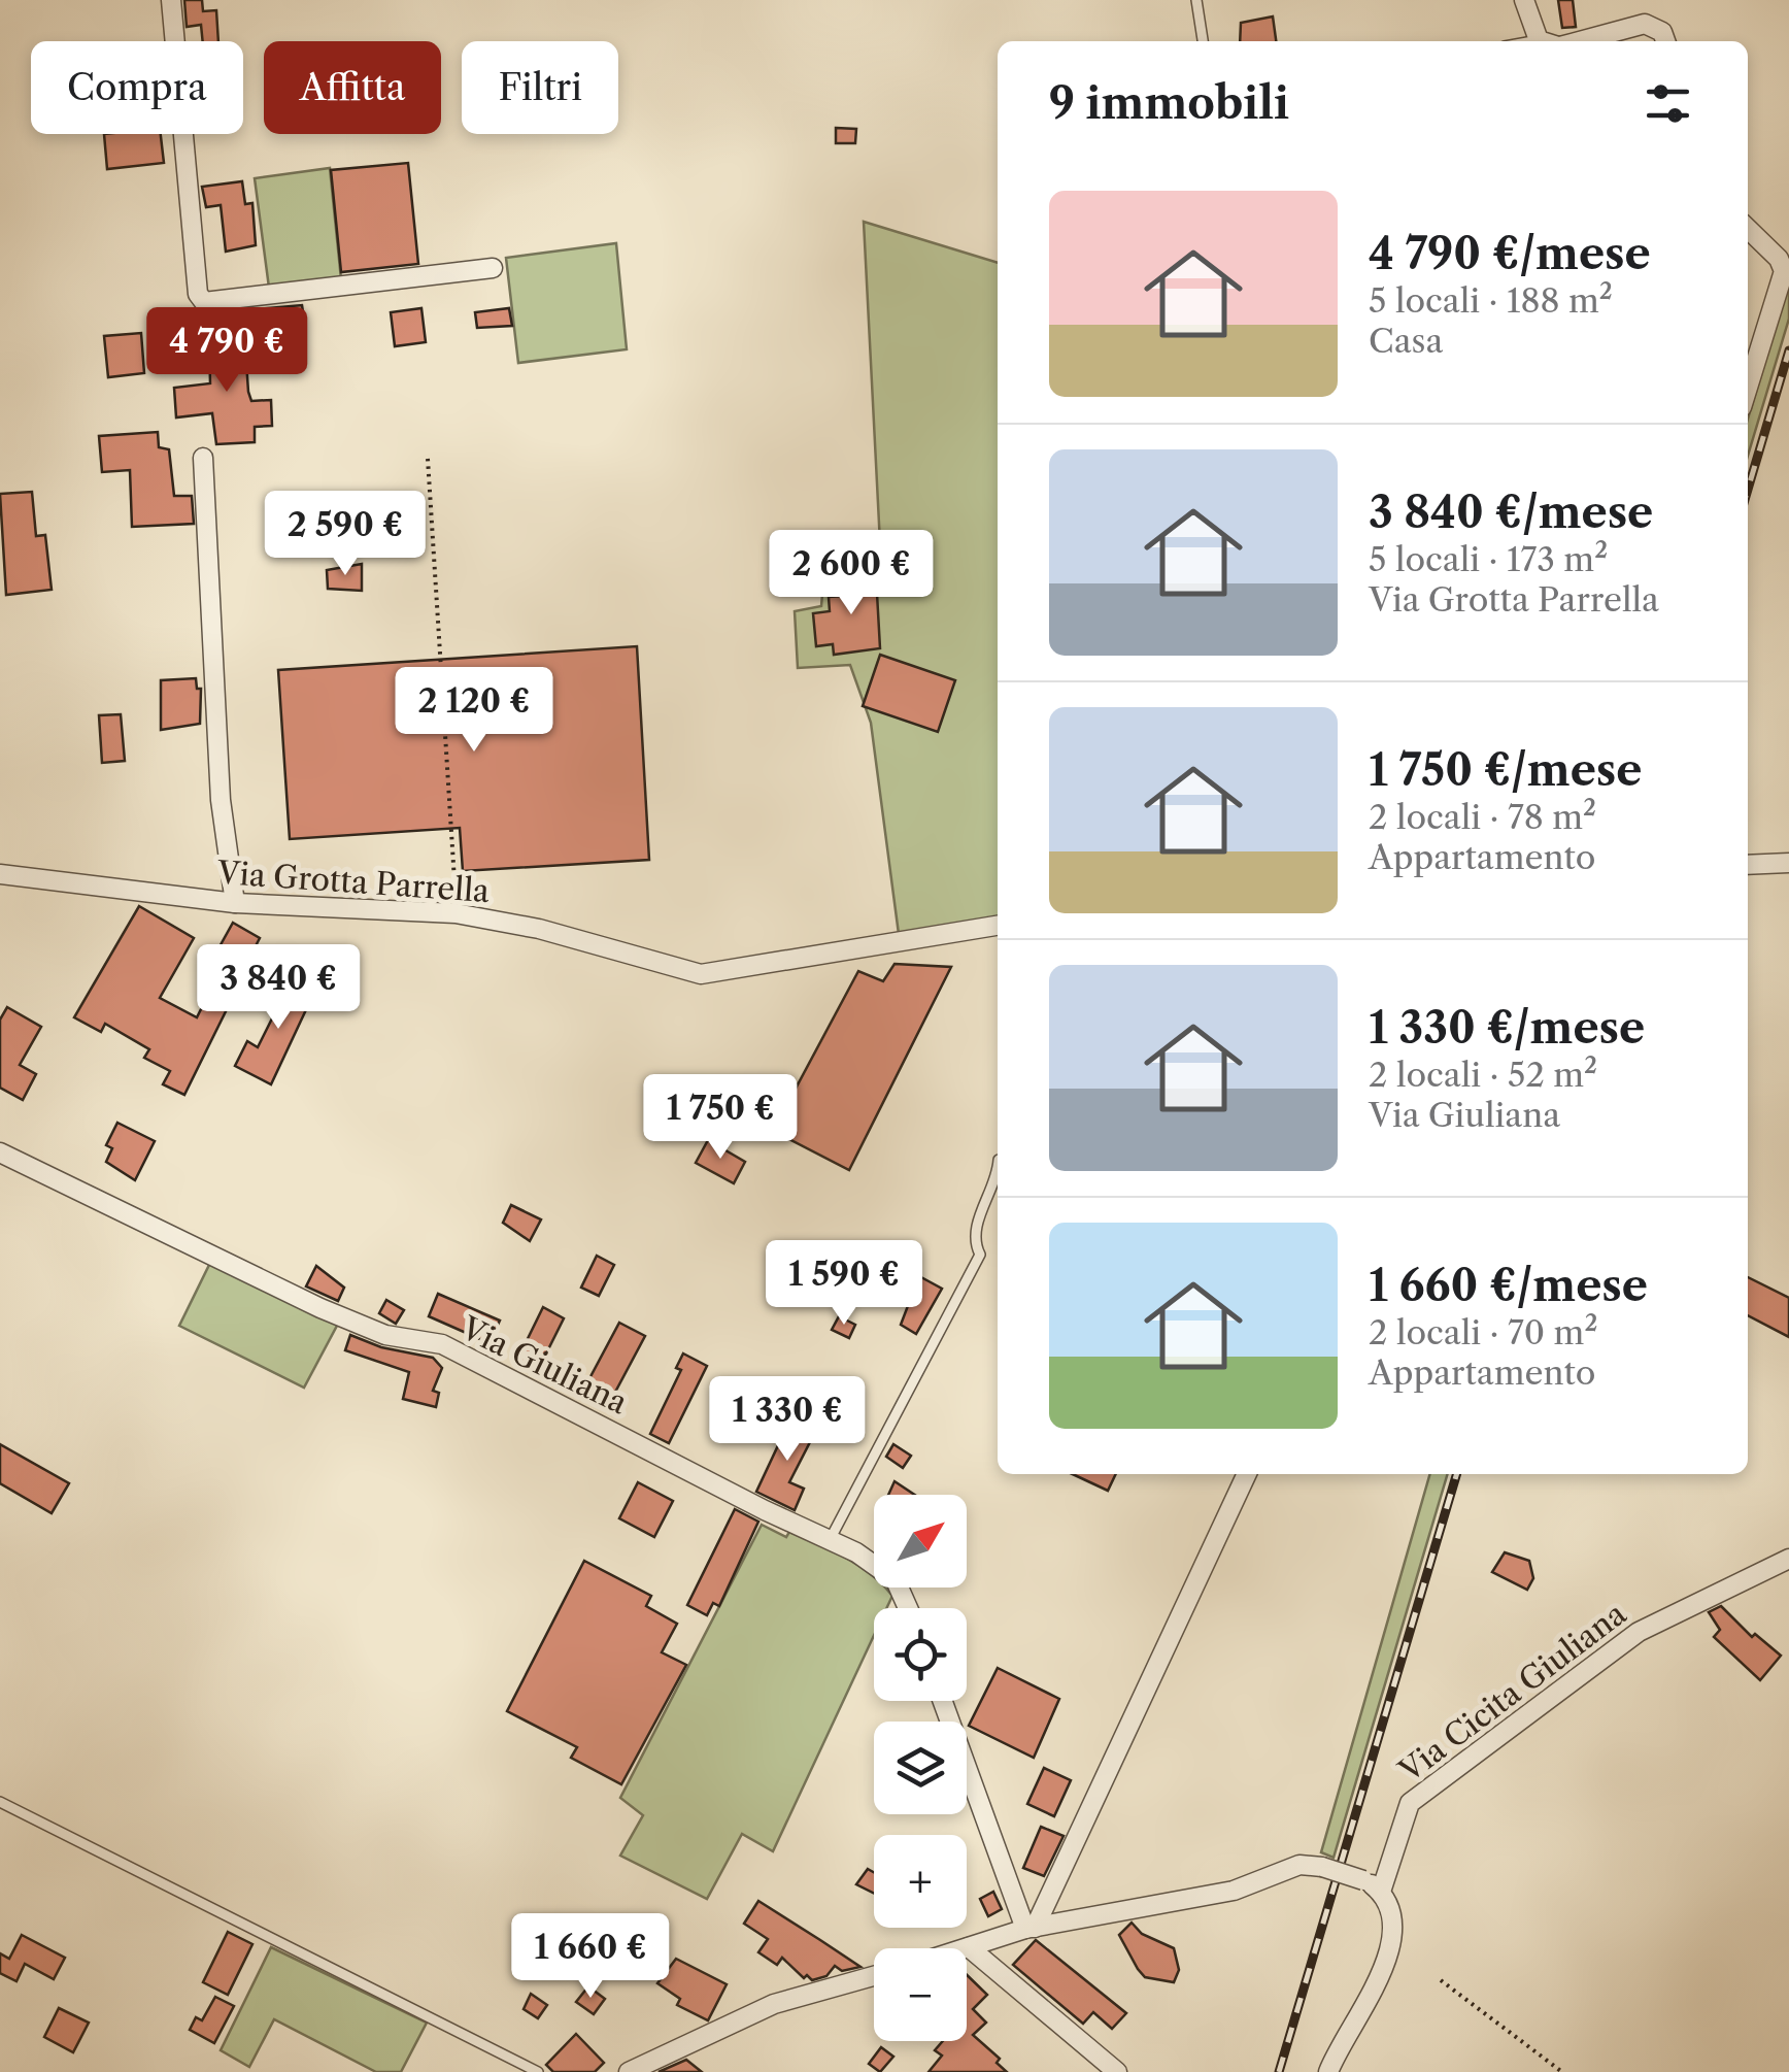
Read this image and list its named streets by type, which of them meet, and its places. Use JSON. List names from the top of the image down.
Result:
{
  "streets": {
    "street": ["Via Grotta Parrella", "Via Giuliana", "Via Cicita Giuliana"]
  },
  "north": "top right",
  "page": {
    "chip": ["Compra", "Affitta", "Filtri"],
    "heading": "9 immobili",
    "list": [
      {
        "name": "4 790 €/mese",
        "note": "5 locali · 188 m² · Casa"
      },
      {
        "name": "3 840 €/mese",
        "note": "5 locali · 173 m² · Via Grotta Parrella"
      },
      {
        "name": "1 750 €/mese",
        "note": "2 locali · 78 m² · Appartamento"
      },
      {
        "name": "1 330 €/mese",
        "note": "2 locali · 52 m² · Via Giuliana"
      },
      {
        "name": "1 660 €/mese",
        "note": "2 locali · 70 m² · Appartamento"
      }
    ],
    "price": [
      "4 790 €",
      "2 590 €",
      "2 600 €",
      "2 120 €",
      "3 840 €",
      "1 750 €",
      "1 590 €",
      "1 330 €",
      "1 660 €"
    ],
    "map_buttons": ["+", "−"]
  }
}
